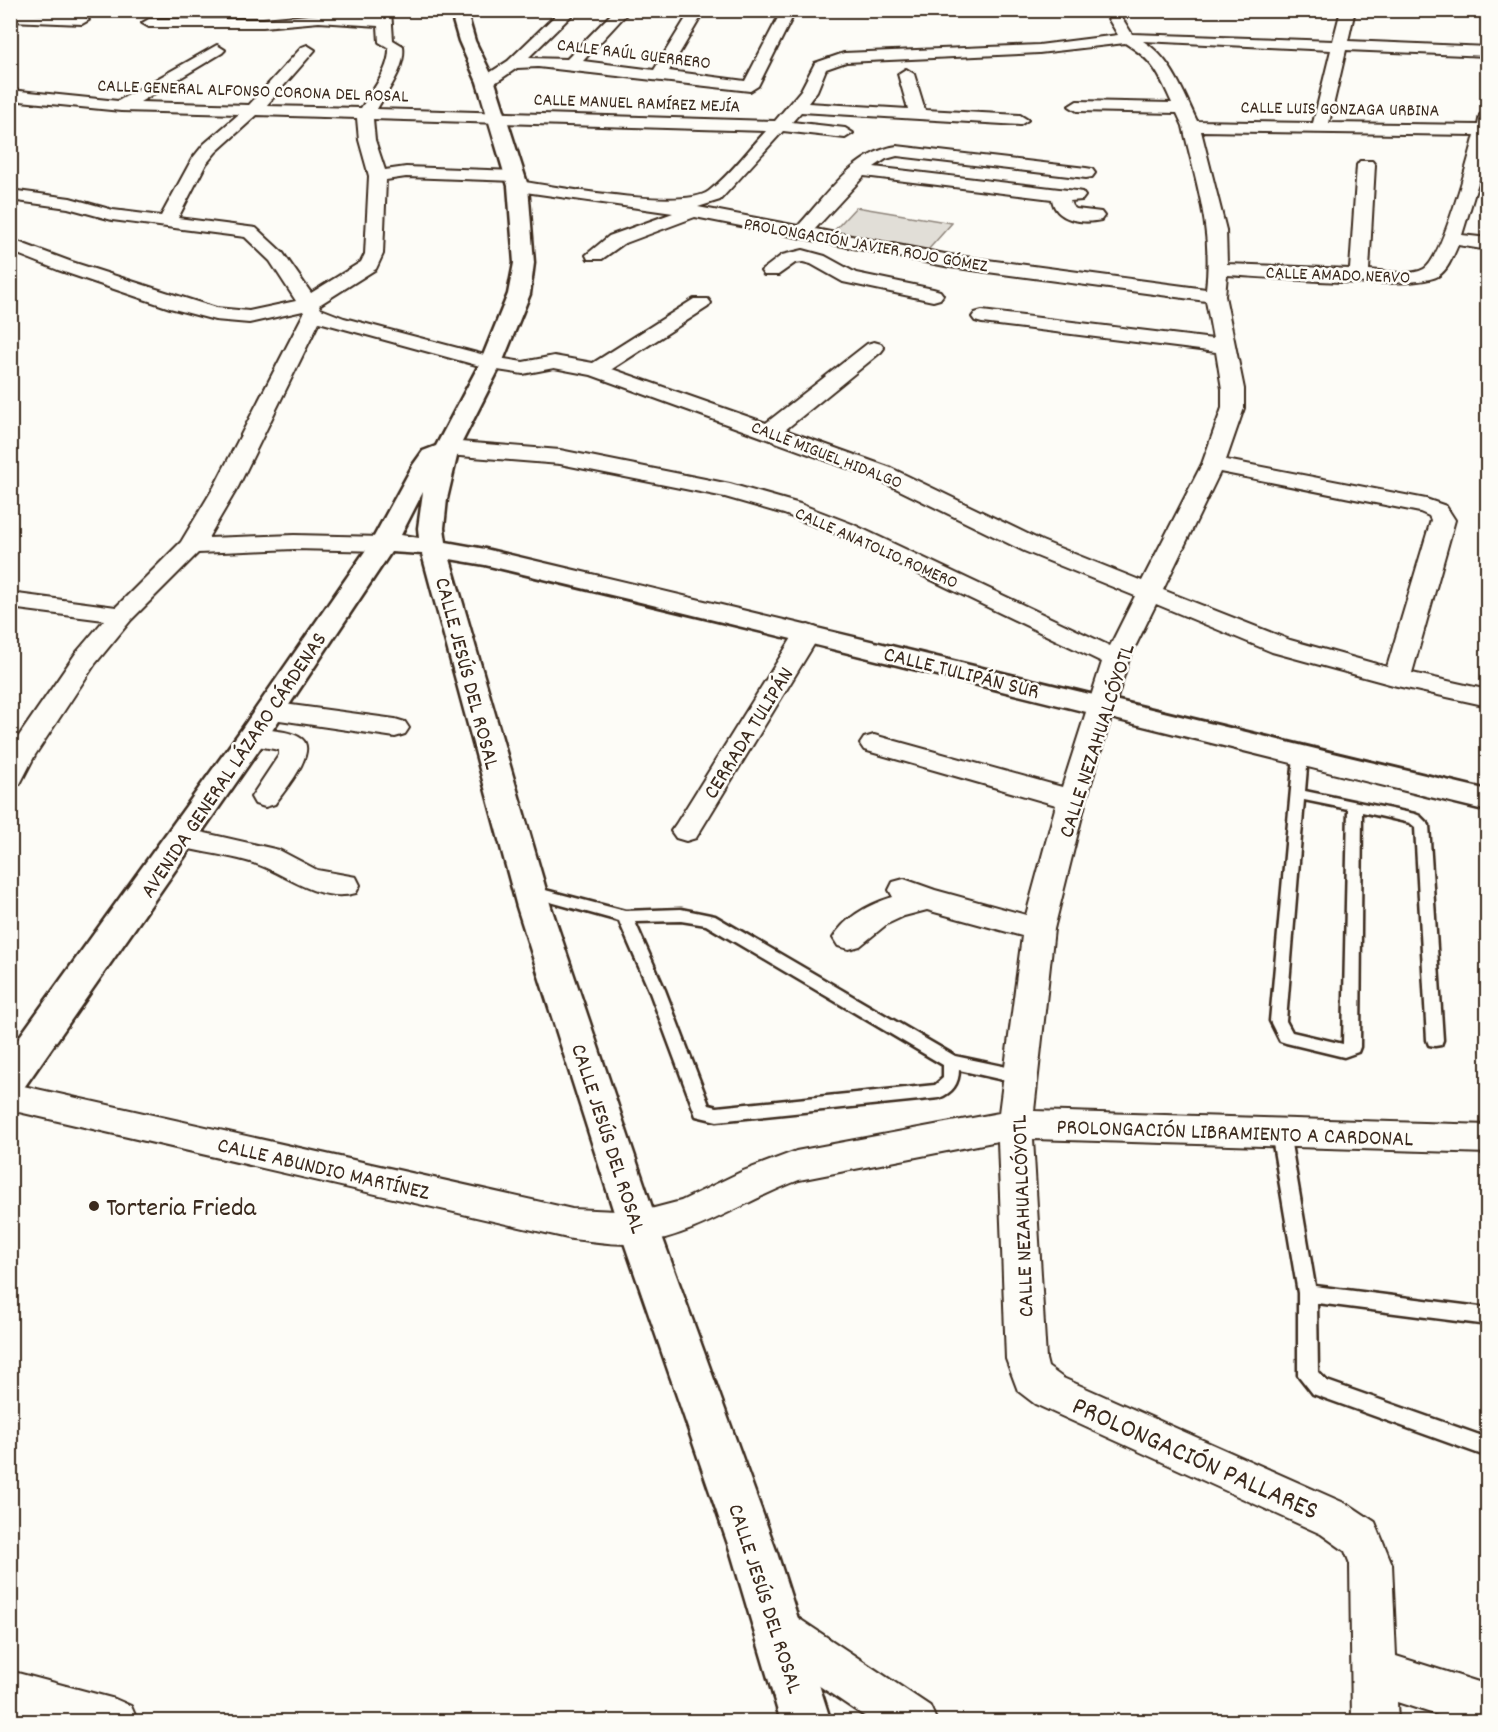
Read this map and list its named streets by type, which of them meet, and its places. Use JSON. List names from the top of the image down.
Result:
{
  "streets": {
    "street": [
      "CALLE RAÚL GUERRERO",
      "CALLE GENERAL ALFONSO CORONA DEL ROSAL",
      "CALLE MANUEL RAMÍREZ MEJÍA",
      "CALLE LUIS GONZAGA URBINA",
      "PROLONGACIÓN JAVIER ROJO GÓMEZ",
      "CALLE AMADO NERVO",
      "CALLE MIGUEL HIDALGO",
      "CALLE ANATOLIO ROMERO",
      "CALLE TULIPÁN SUR",
      "CALLE JESÚS DEL ROSAL",
      "CERRADA TULIPÁN",
      "CALLE NEZAHUALCÓYOTL",
      "AVENIDA GENERAL LÁZARO CÁRDENAS",
      "PROLONGACIÓN LIBRAMIENTO A CARDONAL",
      "CALLE ABUNDIO MARTÍNEZ",
      "PROLONGACIÓN PALLARES"
    ]
  },
  "crossings": [
    ["CALLE GENERAL ALFONSO CORONA DEL ROSAL", "CALLE MANUEL RAMÍREZ MEJÍA"],
    ["CALLE GENERAL ALFONSO CORONA DEL ROSAL", "AVENIDA GENERAL LÁZARO CÁRDENAS"],
    ["CALLE MANUEL RAMÍREZ MEJÍA", "AVENIDA GENERAL LÁZARO CÁRDENAS"],
    ["CALLE LUIS GONZAGA URBINA", "CALLE AMADO NERVO"],
    ["CALLE LUIS GONZAGA URBINA", "CALLE NEZAHUALCÓYOTL"],
    ["PROLONGACIÓN JAVIER ROJO GÓMEZ", "CALLE NEZAHUALCÓYOTL"],
    ["PROLONGACIÓN JAVIER ROJO GÓMEZ", "AVENIDA GENERAL LÁZARO CÁRDENAS"],
    ["CALLE AMADO NERVO", "CALLE NEZAHUALCÓYOTL"],
    ["CALLE MIGUEL HIDALGO", "CALLE NEZAHUALCÓYOTL"],
    ["CALLE MIGUEL HIDALGO", "AVENIDA GENERAL LÁZARO CÁRDENAS"],
    ["CALLE ANATOLIO ROMERO", "CALLE NEZAHUALCÓYOTL"],
    ["CALLE ANATOLIO ROMERO", "AVENIDA GENERAL LÁZARO CÁRDENAS"],
    ["CALLE TULIPÁN SUR", "CALLE JESÚS DEL ROSAL"],
    ["CALLE TULIPÁN SUR", "CERRADA TULIPÁN"],
    ["CALLE TULIPÁN SUR", "CALLE NEZAHUALCÓYOTL"],
    ["CALLE TULIPÁN SUR", "AVENIDA GENERAL LÁZARO CÁRDENAS"],
    ["CALLE JESÚS DEL ROSAL", "AVENIDA GENERAL LÁZARO CÁRDENAS"],
    ["CALLE JESÚS DEL ROSAL", "PROLONGACIÓN LIBRAMIENTO A CARDONAL"],
    ["CALLE JESÚS DEL ROSAL", "CALLE ABUNDIO MARTÍNEZ"],
    ["CALLE NEZAHUALCÓYOTL", "PROLONGACIÓN LIBRAMIENTO A CARDONAL"],
    ["CALLE NEZAHUALCÓYOTL", "PROLONGACIÓN PALLARES"],
    ["PROLONGACIÓN LIBRAMIENTO A CARDONAL", "CALLE ABUNDIO MARTÍNEZ"]
  ],
  "places": ["Torteria Frieda"]
}
